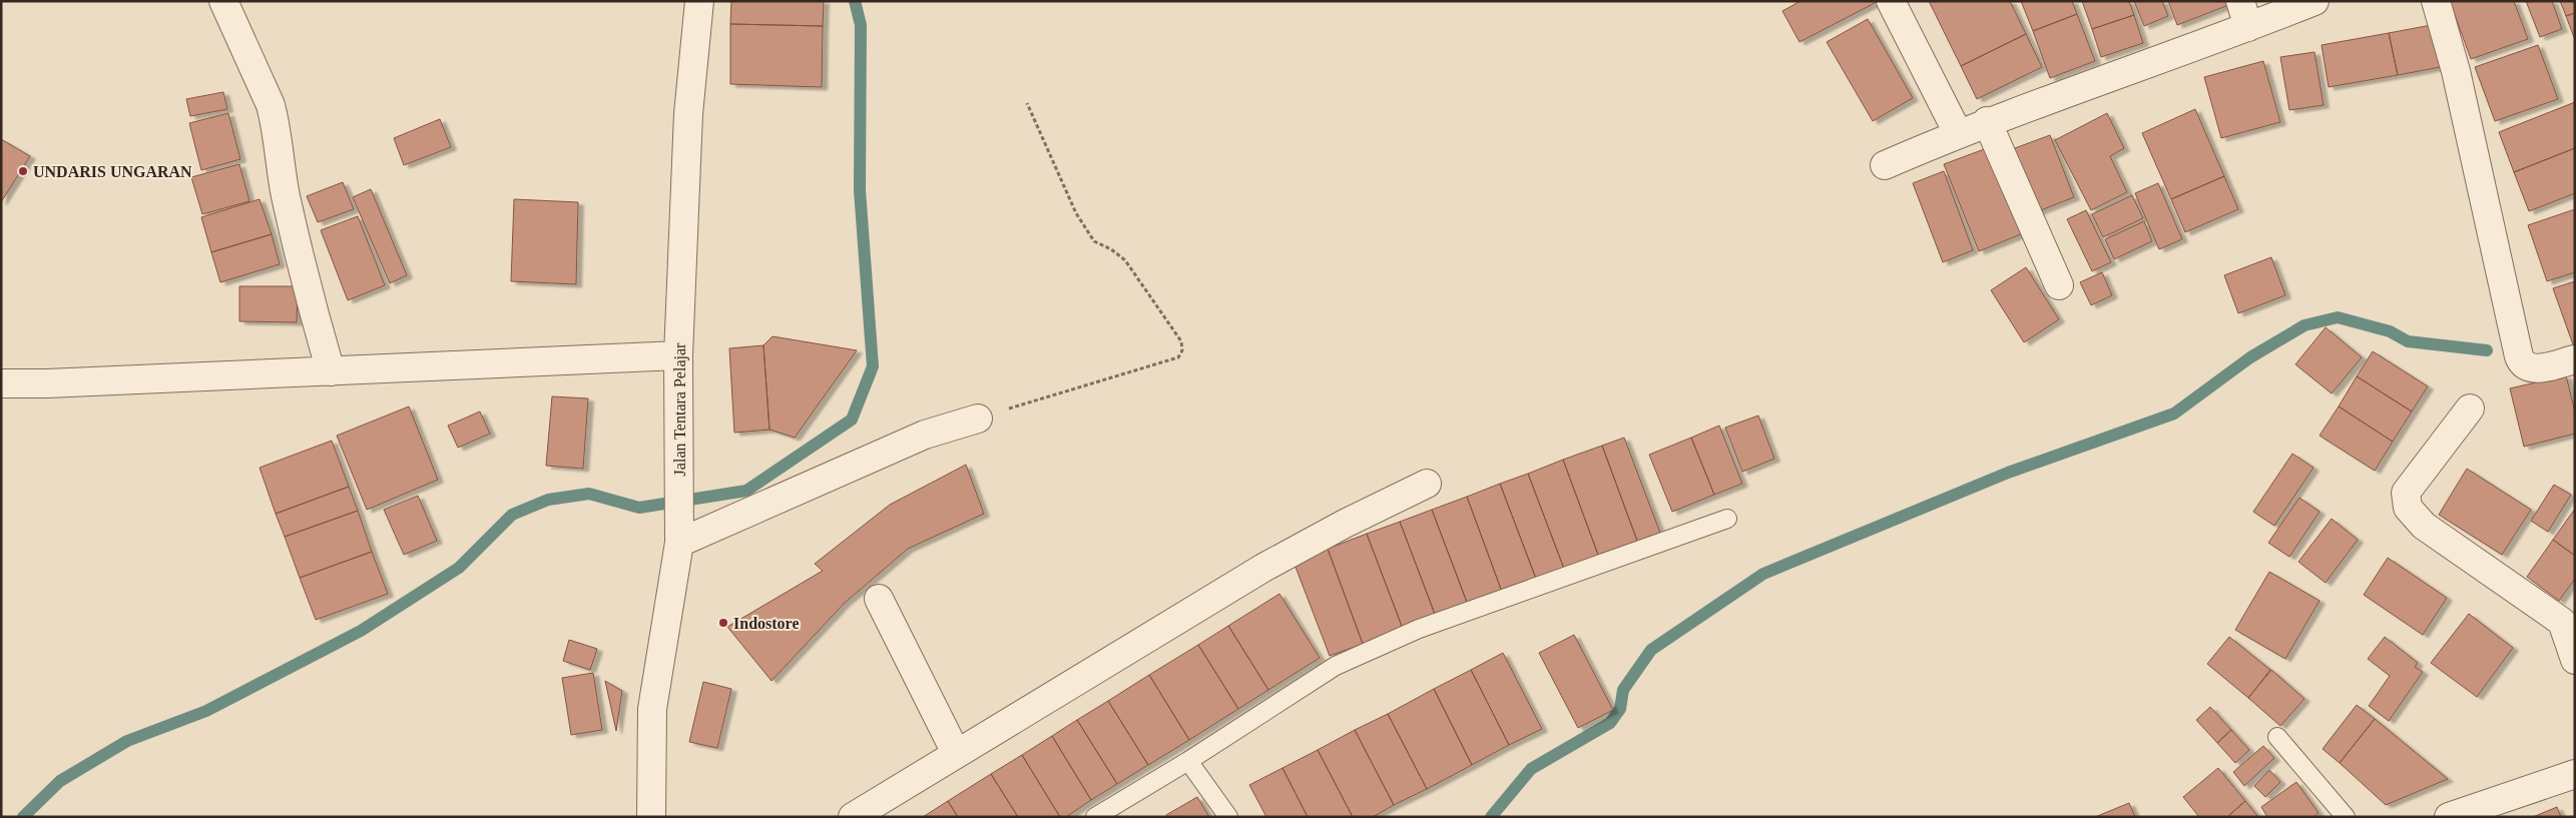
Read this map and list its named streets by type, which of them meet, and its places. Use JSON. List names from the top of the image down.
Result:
{
  "streets": {
    "street": ["Jalan Tentara Pelajar"]
  },
  "places": ["UNDARIS UNGARAN", "Indostore"]
}
